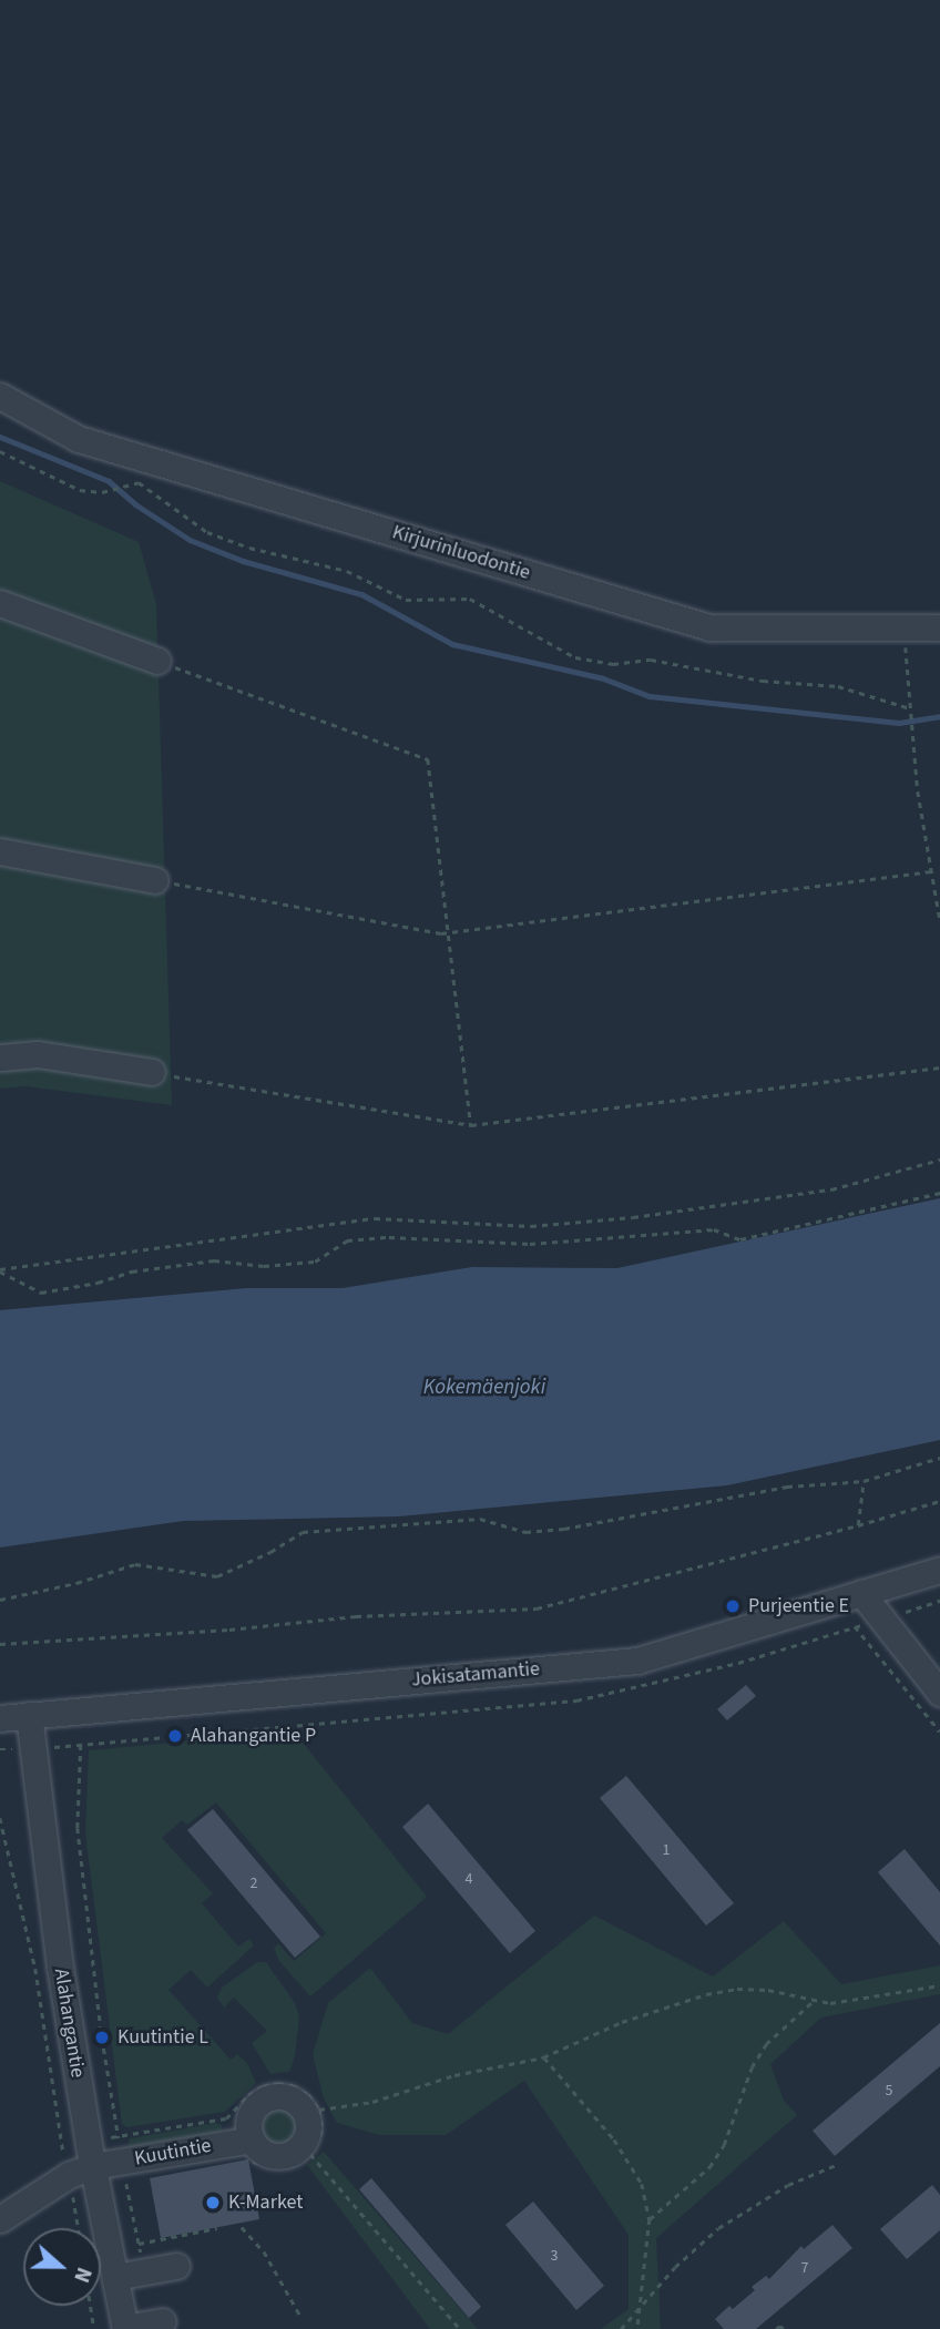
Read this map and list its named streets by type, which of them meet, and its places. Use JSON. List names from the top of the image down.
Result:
{
  "streets": {
    "street": [
      "Kirjurinluodontie",
      "Jokisatamantie",
      "Alahangantie",
      "Kuutintie"
    ]
  },
  "crossings": [
    ["Jokisatamantie", "Alahangantie"],
    ["Alahangantie", "Kuutintie"]
  ],
  "water": ["Kokemäenjoki"],
  "places": [
    "Purjeentie E",
    "Alahangantie P",
    "Kuutintie L",
    "K-Market"
  ],
  "house_numbers": [
    "1",
    "4",
    "2",
    "5",
    "3",
    "7"
  ],
  "north": "right"
}
